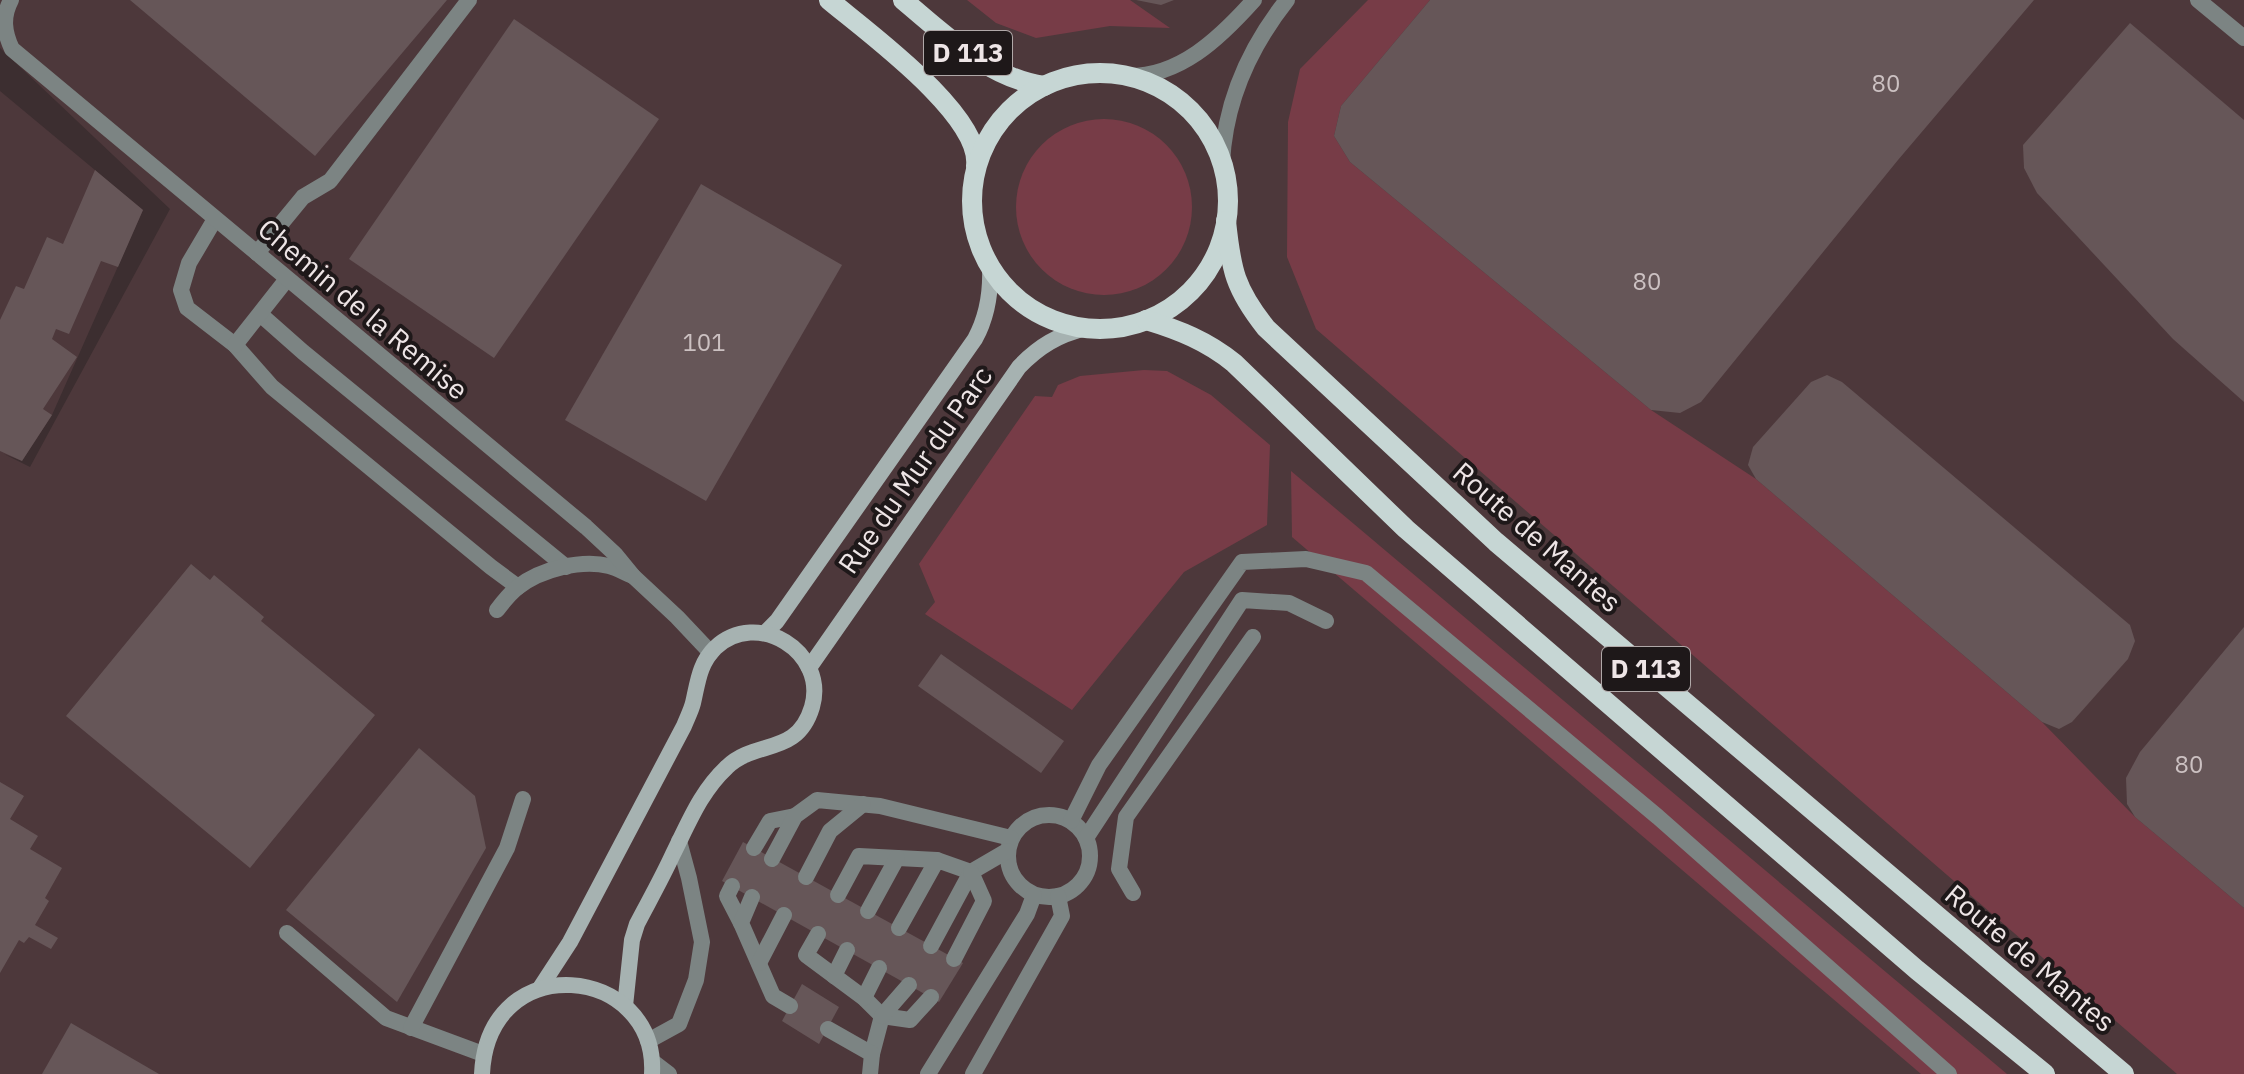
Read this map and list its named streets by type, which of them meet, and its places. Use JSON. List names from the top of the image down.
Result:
{
  "streets": {
    "main road": ["D 113", "Route de Mantes"],
    "street": ["Chemin de la Remise", "Rue du Mur du Parc"]
  },
  "crossings": [
    ["D 113", "Rue du Mur du Parc"],
    ["D 113", "Route de Mantes"],
    ["Rue du Mur du Parc", "Route de Mantes"]
  ],
  "house_numbers": [
    "80",
    "80",
    "101",
    "80"
  ]
}
